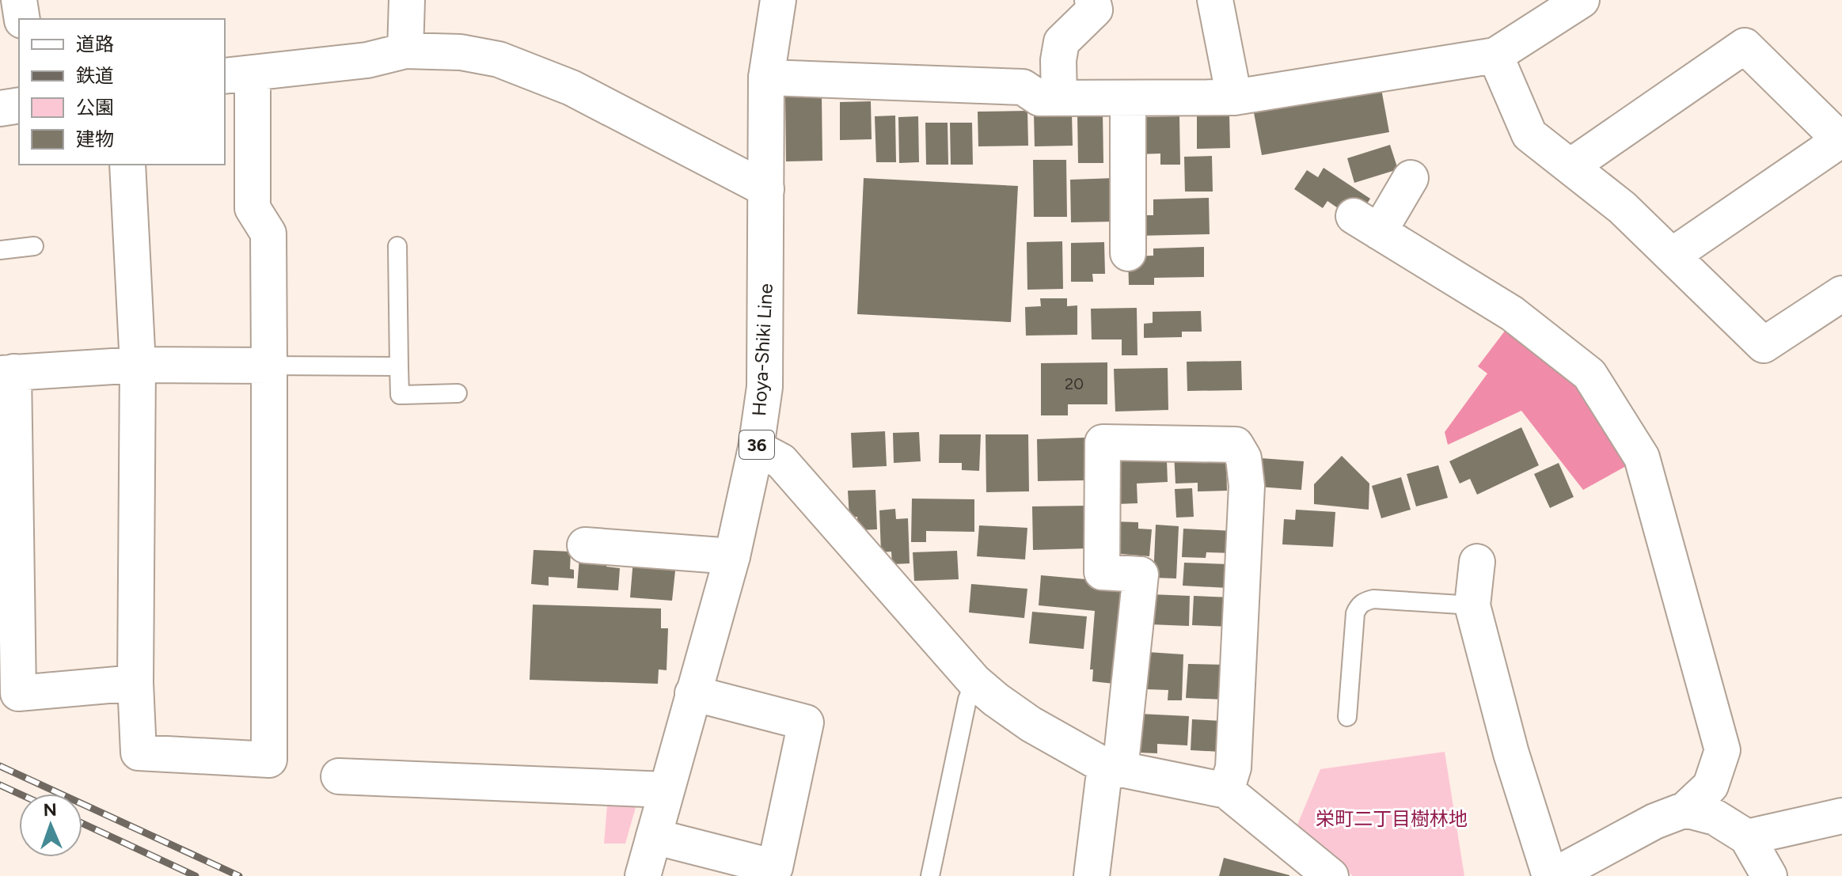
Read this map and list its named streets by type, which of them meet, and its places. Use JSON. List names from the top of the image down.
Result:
{
  "streets": {
    "street": ["Hoya-Shiki Line", "36"]
  },
  "parks": ["栄町二丁目樹林地"],
  "house_numbers": ["20"],
  "legend": [
    "道路",
    "鉄道",
    "公園",
    "建物"
  ],
  "north": "top"
}
